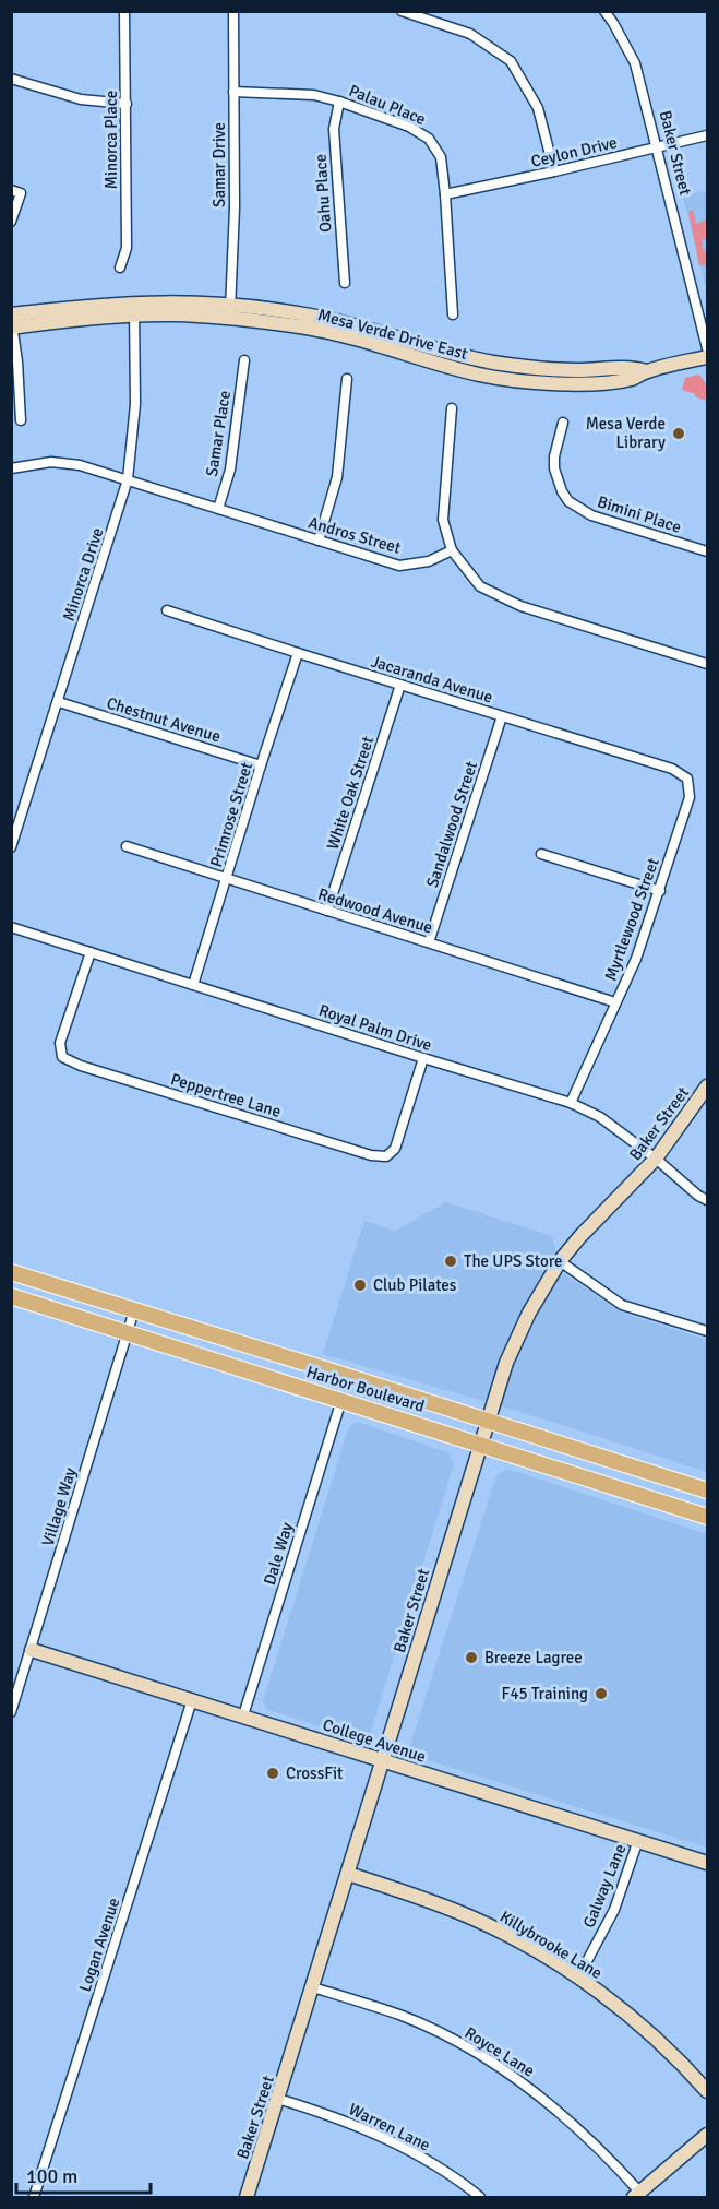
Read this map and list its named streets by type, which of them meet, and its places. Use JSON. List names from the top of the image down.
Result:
{
  "streets": {
    "main road": ["Harbor Boulevard"],
    "street": [
      "Palau Place",
      "Minorca Place",
      "Ceylon Drive",
      "Baker Street",
      "Samar Drive",
      "Oahu Place",
      "Mesa Verde Drive East",
      "Samar Place",
      "Bimini Place",
      "Andros Street",
      "Minorca Drive",
      "Jacaranda Avenue",
      "Chestnut Avenue",
      "White Oak Street",
      "Primrose Street",
      "Sandalwood Street",
      "Redwood Avenue",
      "Myrtlewood Street",
      "Royal Palm Drive",
      "Peppertree Lane",
      "Village Way",
      "Dale Way",
      "College Avenue",
      "Galway Lane",
      "Logan Avenue",
      "Killybrooke Lane",
      "Royce Lane",
      "Warren Lane"
    ]
  },
  "crossings": [
    ["Palau Place", "Ceylon Drive"],
    ["Palau Place", "Samar Drive"],
    ["Palau Place", "Oahu Place"],
    ["Ceylon Drive", "Baker Street"],
    ["Baker Street", "Royal Palm Drive"],
    ["Baker Street", "Harbor Boulevard"],
    ["Baker Street", "College Avenue"],
    ["Baker Street", "Killybrooke Lane"],
    ["Baker Street", "Royce Lane"],
    ["Baker Street", "Warren Lane"],
    ["Samar Drive", "Mesa Verde Drive East"],
    ["Mesa Verde Drive East", "Minorca Drive"],
    ["Samar Place", "Andros Street"],
    ["Andros Street", "Minorca Drive"],
    ["Minorca Drive", "Chestnut Avenue"],
    ["Jacaranda Avenue", "White Oak Street"],
    ["Jacaranda Avenue", "Primrose Street"],
    ["Jacaranda Avenue", "Sandalwood Street"],
    ["Jacaranda Avenue", "Myrtlewood Street"],
    ["Chestnut Avenue", "Primrose Street"],
    ["White Oak Street", "Redwood Avenue"],
    ["Primrose Street", "Redwood Avenue"],
    ["Primrose Street", "Royal Palm Drive"],
    ["Sandalwood Street", "Redwood Avenue"],
    ["Redwood Avenue", "Myrtlewood Street"],
    ["Myrtlewood Street", "Royal Palm Drive"],
    ["Royal Palm Drive", "Peppertree Lane"],
    ["Harbor Boulevard", "Village Way"],
    ["Harbor Boulevard", "Dale Way"],
    ["Village Way", "College Avenue"],
    ["Dale Way", "College Avenue"],
    ["College Avenue", "Galway Lane"],
    ["College Avenue", "Logan Avenue"],
    ["Galway Lane", "Killybrooke Lane"]
  ],
  "places": [
    "Mesa Verde Library",
    "The UPS Store",
    "Club Pilates",
    "Breeze Lagree",
    "F45 Training",
    "CrossFit"
  ],
  "scale_bar": "100 m"
}
